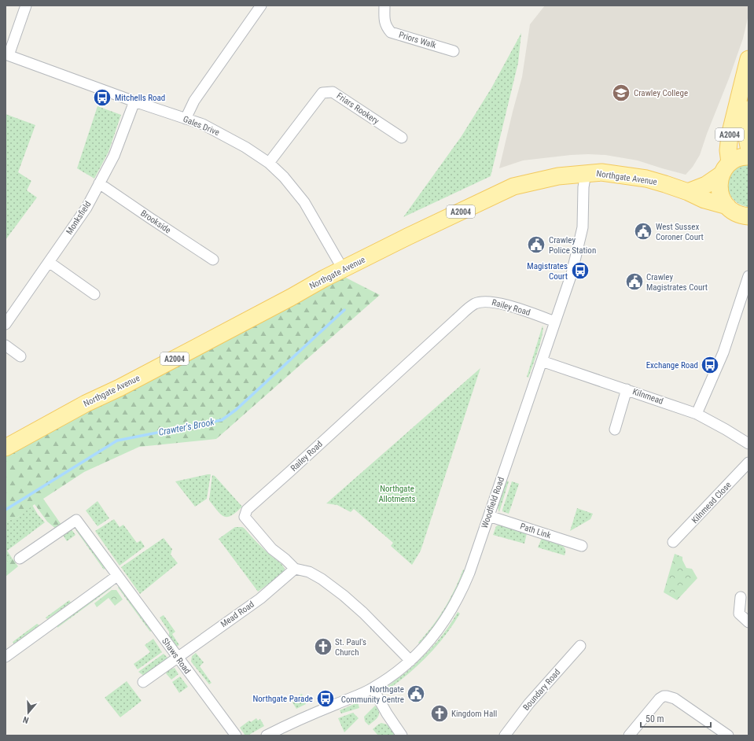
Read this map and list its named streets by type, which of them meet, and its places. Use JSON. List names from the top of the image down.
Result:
{
  "streets": {
    "main road": ["A2004", "Northgate Avenue"],
    "street": [
      "Priors Walk",
      "Friars Rookery",
      "Gales Drive",
      "Monksfield",
      "Brookside",
      "Railey Road",
      "Kilnmead",
      "Woodfield Road",
      "Kilnmead Close",
      "Path Link",
      "Mead Road",
      "Shaws Road",
      "Boundary Road"
    ]
  },
  "crossings": [
    ["Friars Rookery", "Gales Drive"],
    ["Gales Drive", "Northgate Avenue"],
    ["Gales Drive", "Monksfield"],
    ["Northgate Avenue", "Woodfield Road"],
    ["Monksfield", "Brookside"],
    ["Railey Road", "Woodfield Road"],
    ["Railey Road", "Mead Road"],
    ["Kilnmead", "Woodfield Road"],
    ["Woodfield Road", "Path Link"],
    ["Mead Road", "Shaws Road"]
  ],
  "water": ["Crawter's Brook"],
  "parks": ["Northgate Allotments"],
  "places": {
    "school or university": ["Crawley College"],
    "bus stop": [
      "Mitchells Road",
      "Magistrates Court",
      "Exchange Road",
      "Northgate Parade"
    ],
    "public building": [
      "West Sussex Coroner Court",
      "Crawley Police Station",
      "Crawley Magistrates Court",
      "Northgate Community Centre"
    ],
    "church": ["St. Paul's Church", "Kingdom Hall"]
  },
  "scale_bar": "50 m",
  "north": "bottom"
}
